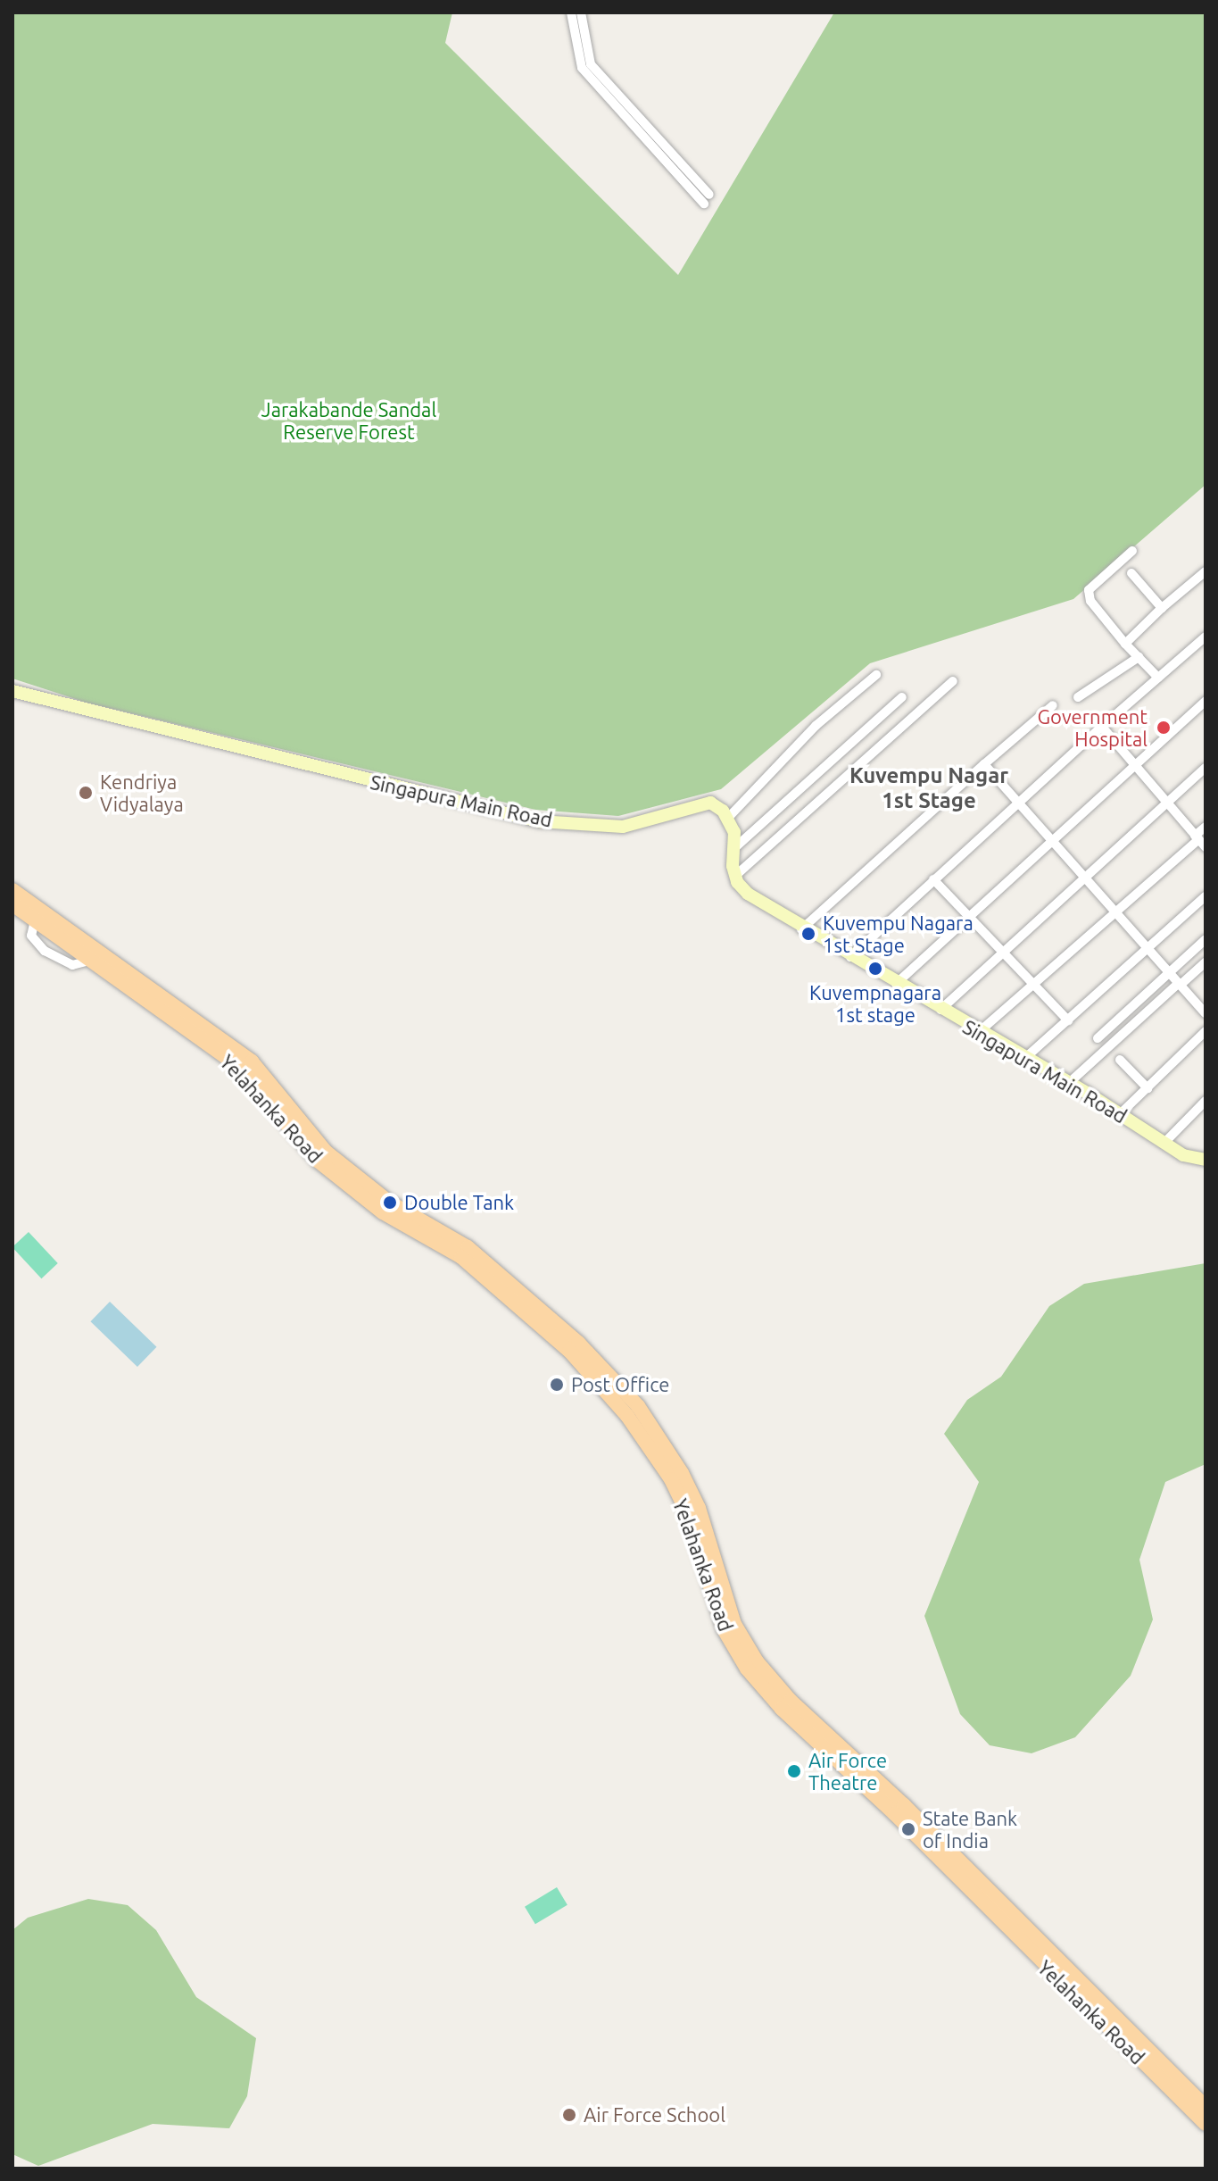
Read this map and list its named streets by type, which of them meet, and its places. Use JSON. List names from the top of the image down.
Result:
{
  "streets": {
    "main road": ["Yelahanka Road"],
    "street": ["Singapura Main Road"]
  },
  "districts": ["Kuvempu Nagar 1st Stage"],
  "parks": ["Jarakabande Sandal Reserve Forest"],
  "places": [
    "Government Hospital",
    "Kendriya Vidyalaya",
    "Kuvempu Nagara 1st Stage",
    "Kuvempnagara 1st stage",
    "Double Tank",
    "Post Office",
    "Air Force Theatre",
    "State Bank of India",
    "Air Force School"
  ]
}
